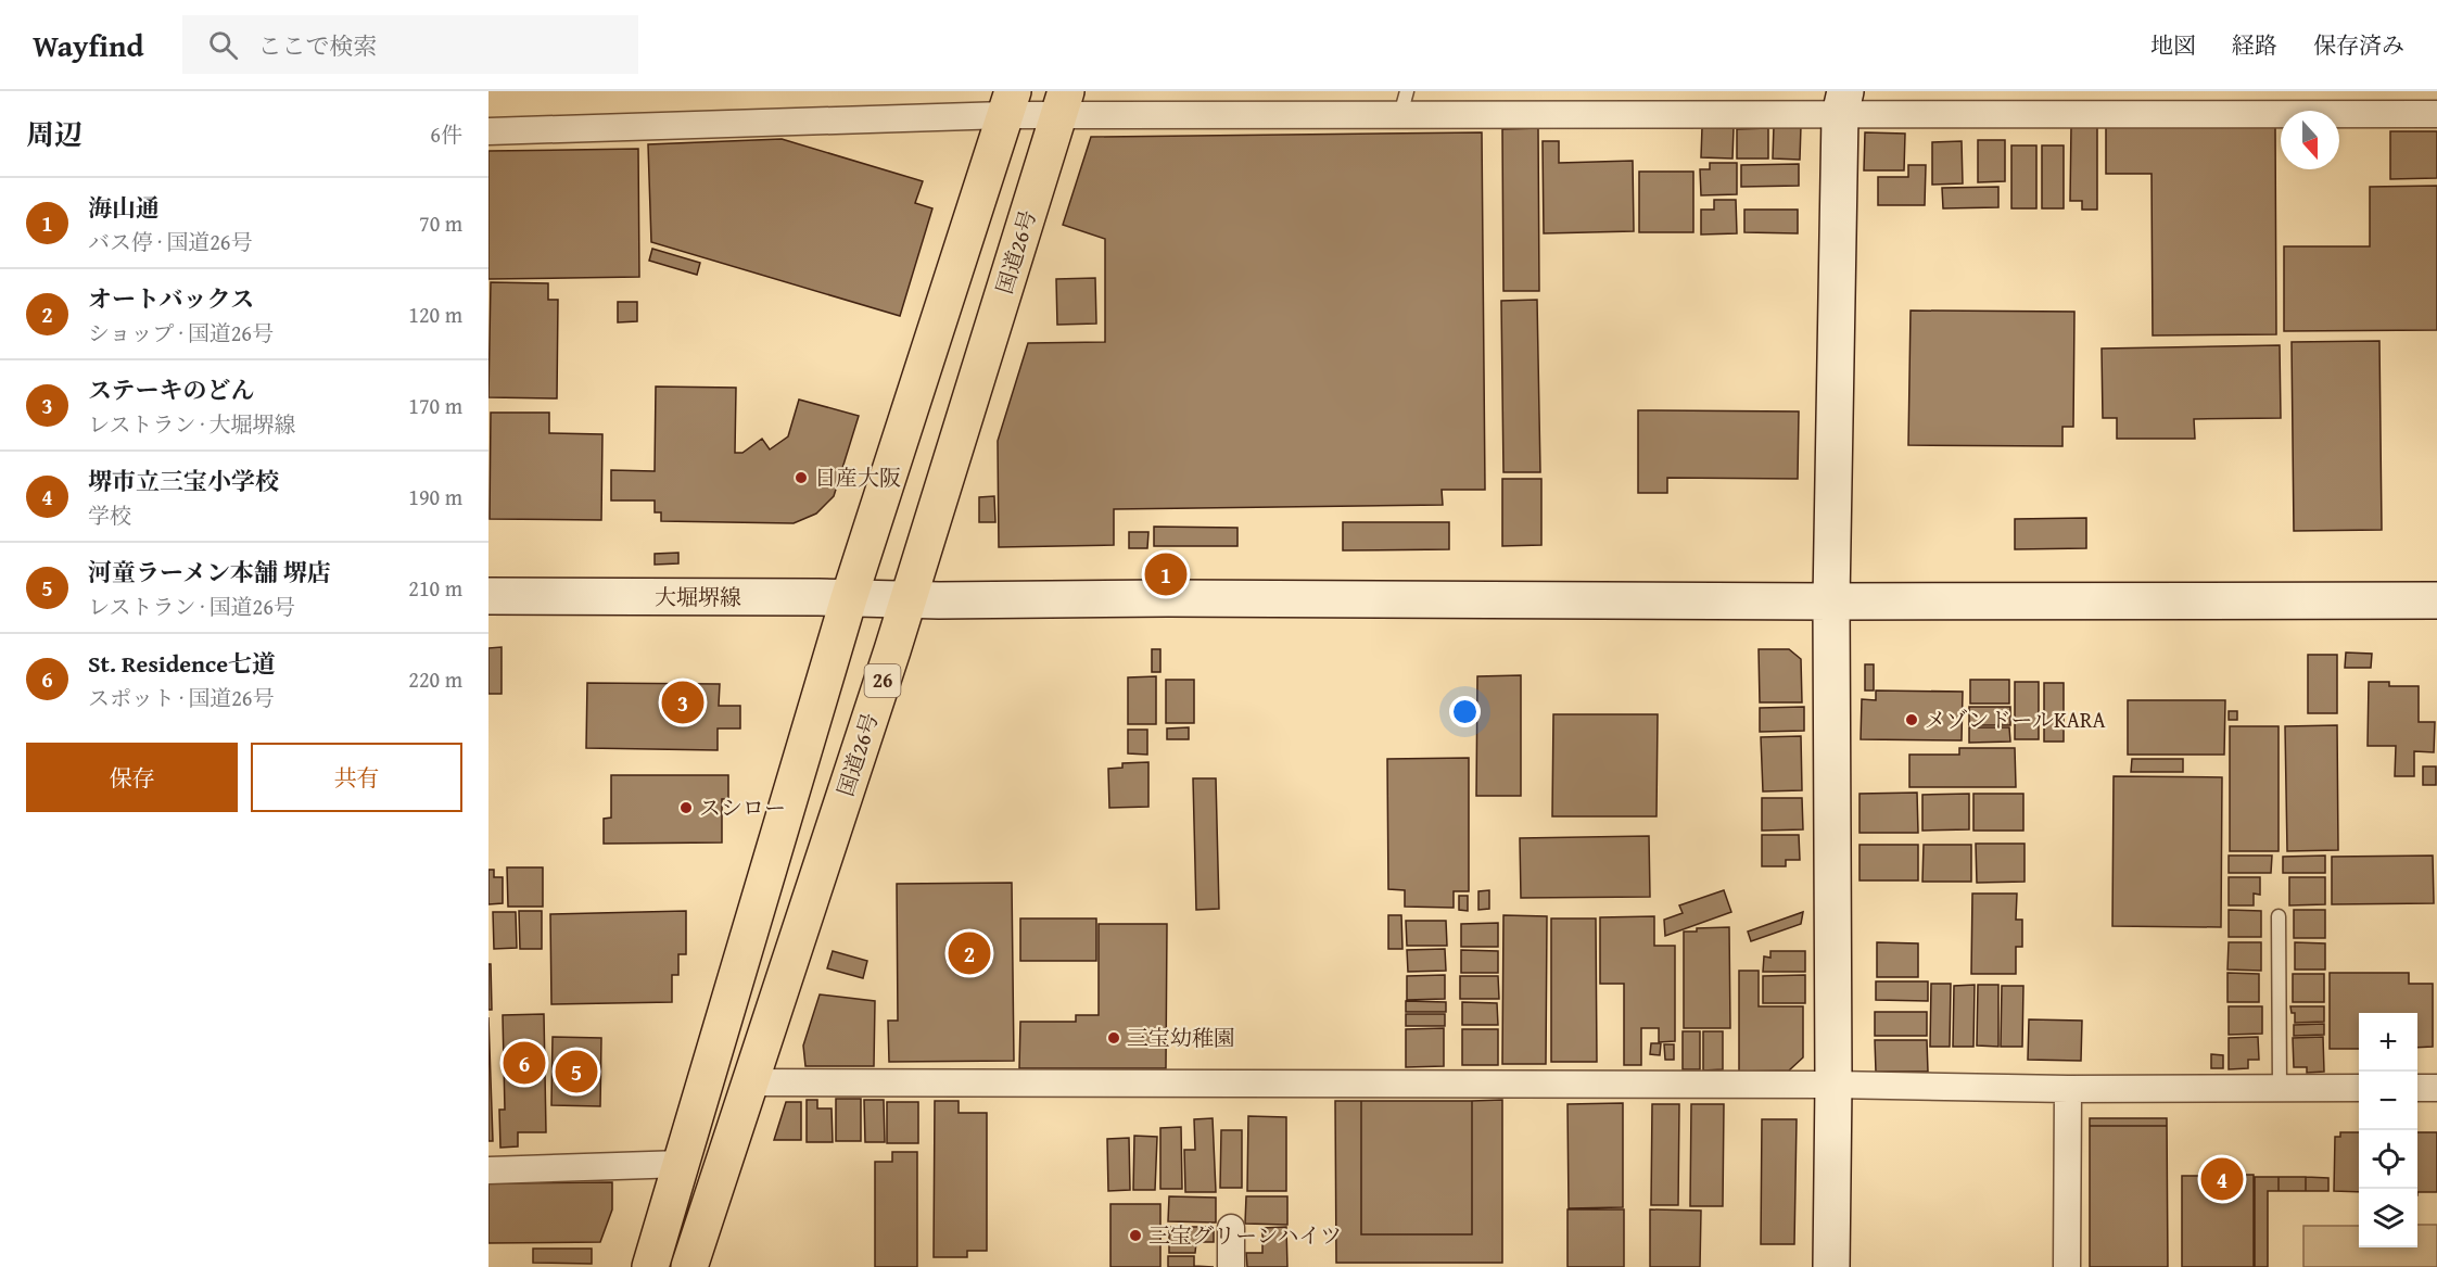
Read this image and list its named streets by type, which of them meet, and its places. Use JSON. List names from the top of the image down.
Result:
{
  "streets": {
    "highway": ["国道26号", "26"],
    "street": ["大堀堺線"]
  },
  "crossings": [
    ["国道26号", "大堀堺線"]
  ],
  "places": [
    "日産大阪",
    "メゾンドールKARA",
    "スシロー",
    "三宝幼稚園",
    "三宝グリーンハイツ"
  ],
  "north": "bottom",
  "page": {
    "header": "Wayfind",
    "search": "ここで検索",
    "nav": ["地図", "経路", "保存済み"],
    "heading": ["周辺", "6件"],
    "list": [
      {
        "mark": "1",
        "name": "海山通",
        "note": "バス停 · 国道26号",
        "value": "70 m"
      },
      {
        "mark": "2",
        "name": "オートバックス",
        "note": "ショップ · 国道26号",
        "value": "120 m"
      },
      {
        "mark": "3",
        "name": "ステーキのどん",
        "note": "レストラン · 大堀堺線",
        "value": "170 m"
      },
      {
        "mark": "4",
        "name": "堺市立三宝小学校",
        "note": "学校",
        "value": "190 m"
      },
      {
        "mark": "5",
        "name": "河童ラーメン本舗 堺店",
        "note": "レストラン · 国道26号",
        "value": "210 m"
      },
      {
        "mark": "6",
        "name": "St. Residence七道",
        "note": "スポット · 国道26号",
        "value": "220 m"
      }
    ],
    "pins": [
      "1",
      "3",
      "2",
      "6",
      "5",
      "4"
    ],
    "buttons": ["保存", "共有"],
    "map_buttons": ["+", "−"]
  }
}
